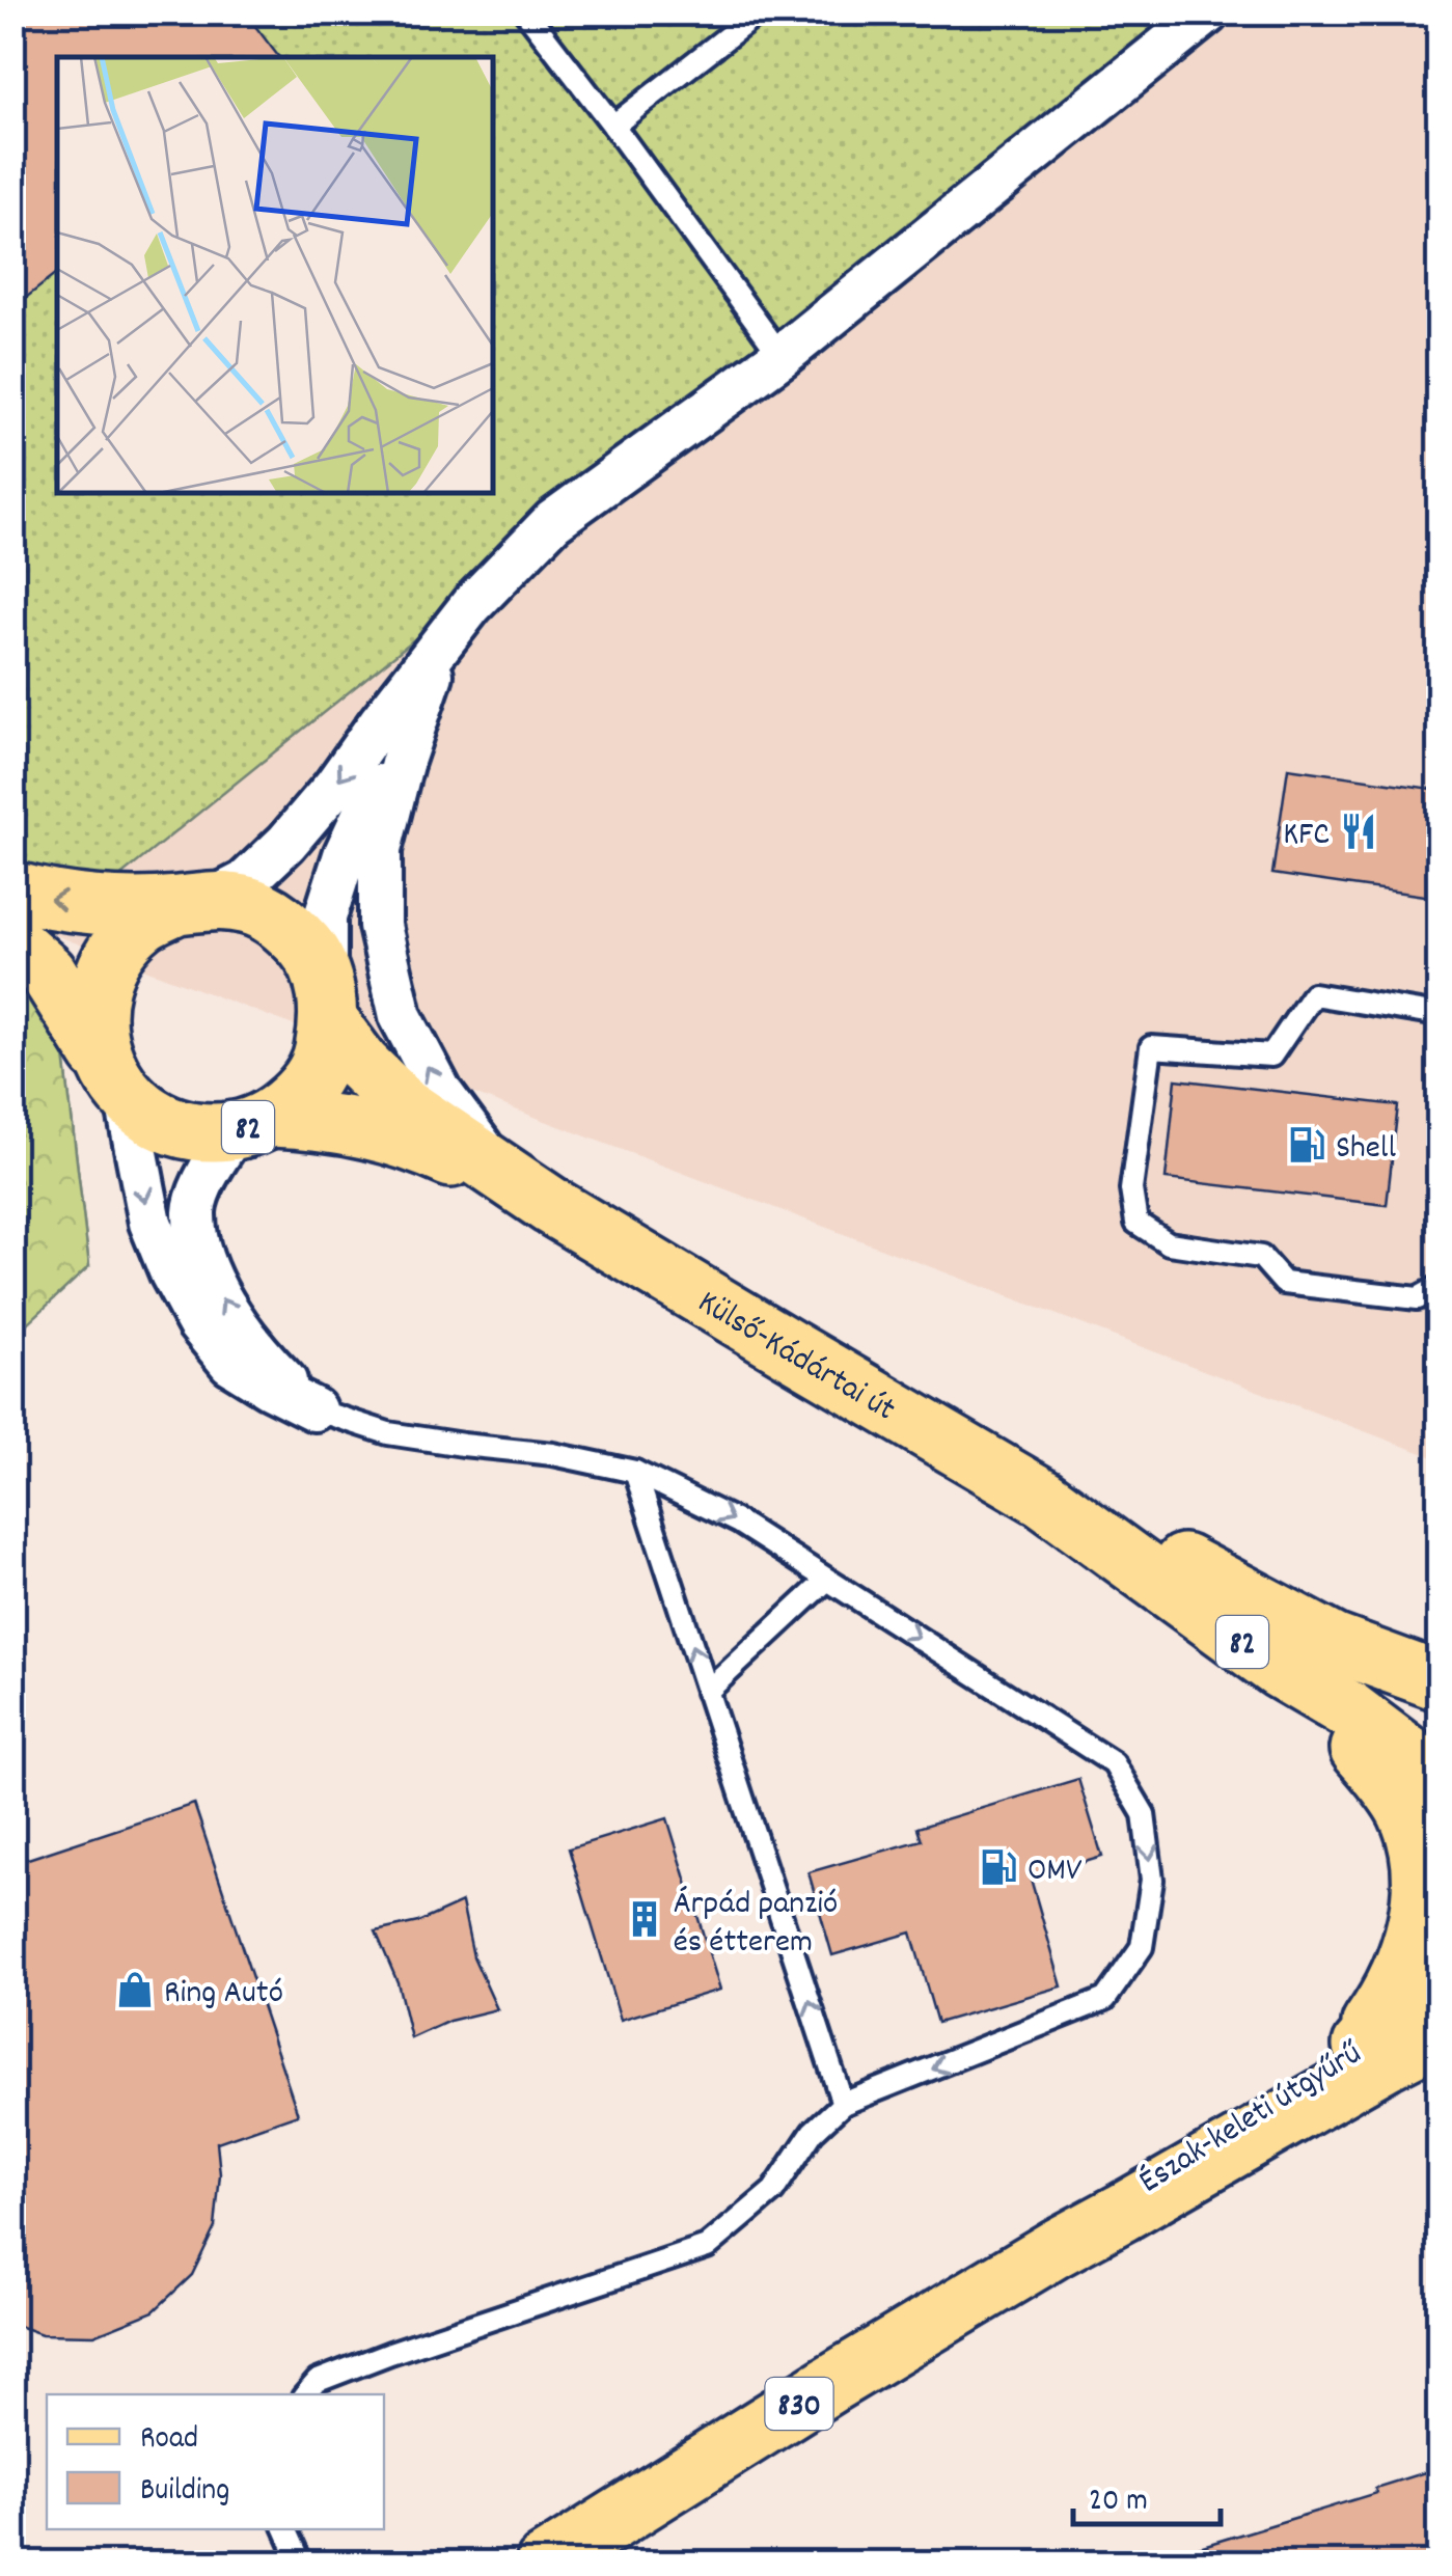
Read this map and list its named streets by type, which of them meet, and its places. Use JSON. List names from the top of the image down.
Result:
{
  "streets": {
    "main road": [
      "82",
      "Külső-Kádártai út",
      "Észak-keleti útgyűrű",
      "830"
    ]
  },
  "crossings": [
    ["82", "Külső-Kádártai út"],
    ["Észak-keleti útgyűrű", "830"]
  ],
  "places": {
    "restaurant": ["KFC"],
    "fuel station": ["Shell", "OMV"],
    "building": ["Árpád panzió és étterem"],
    "shop": ["Ring Autó"]
  },
  "legend": ["Road", "Building"],
  "scale_bar": "20 m"
}
